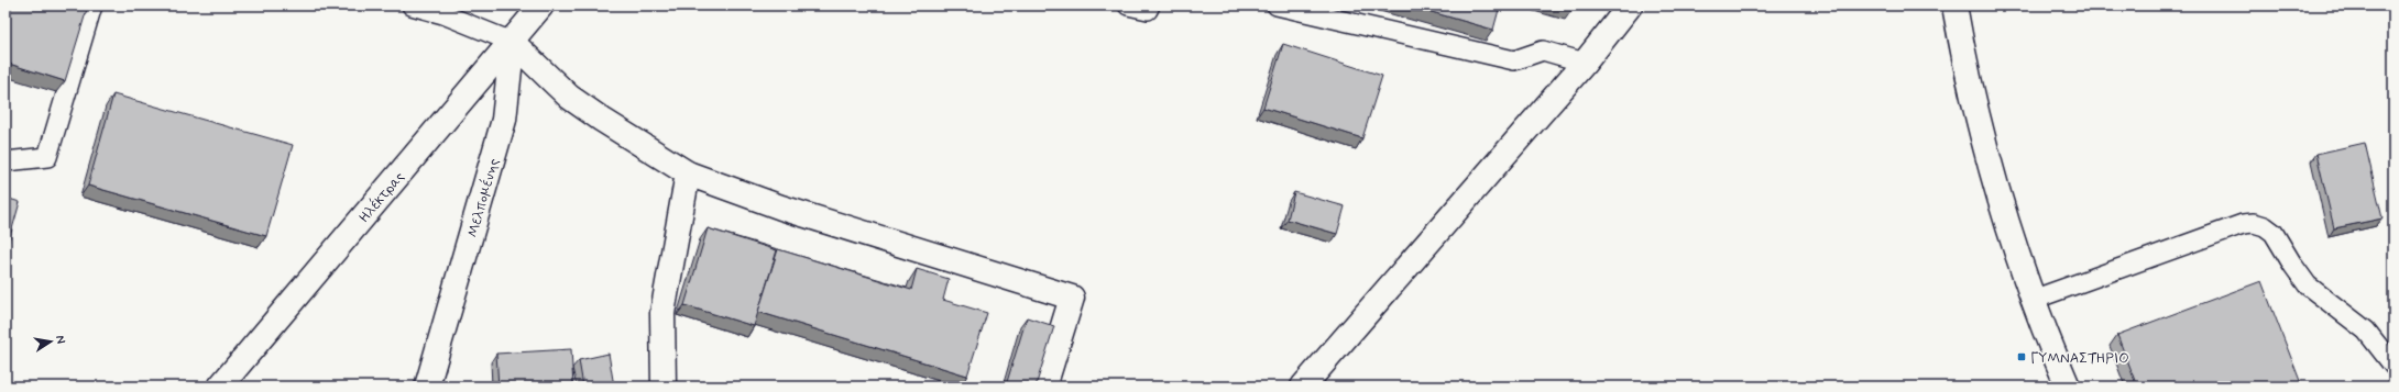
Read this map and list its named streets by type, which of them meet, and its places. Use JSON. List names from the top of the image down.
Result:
{
  "streets": {
    "street": ["Ηλέκτρας", "Μελπομένης"]
  },
  "crossings": [
    ["Ηλέκτρας", "Μελπομένης"]
  ],
  "places": {
    "transit": ["ΓΥΜΝΑΣΤΗΡΙΟ"]
  },
  "north": "right"
}
